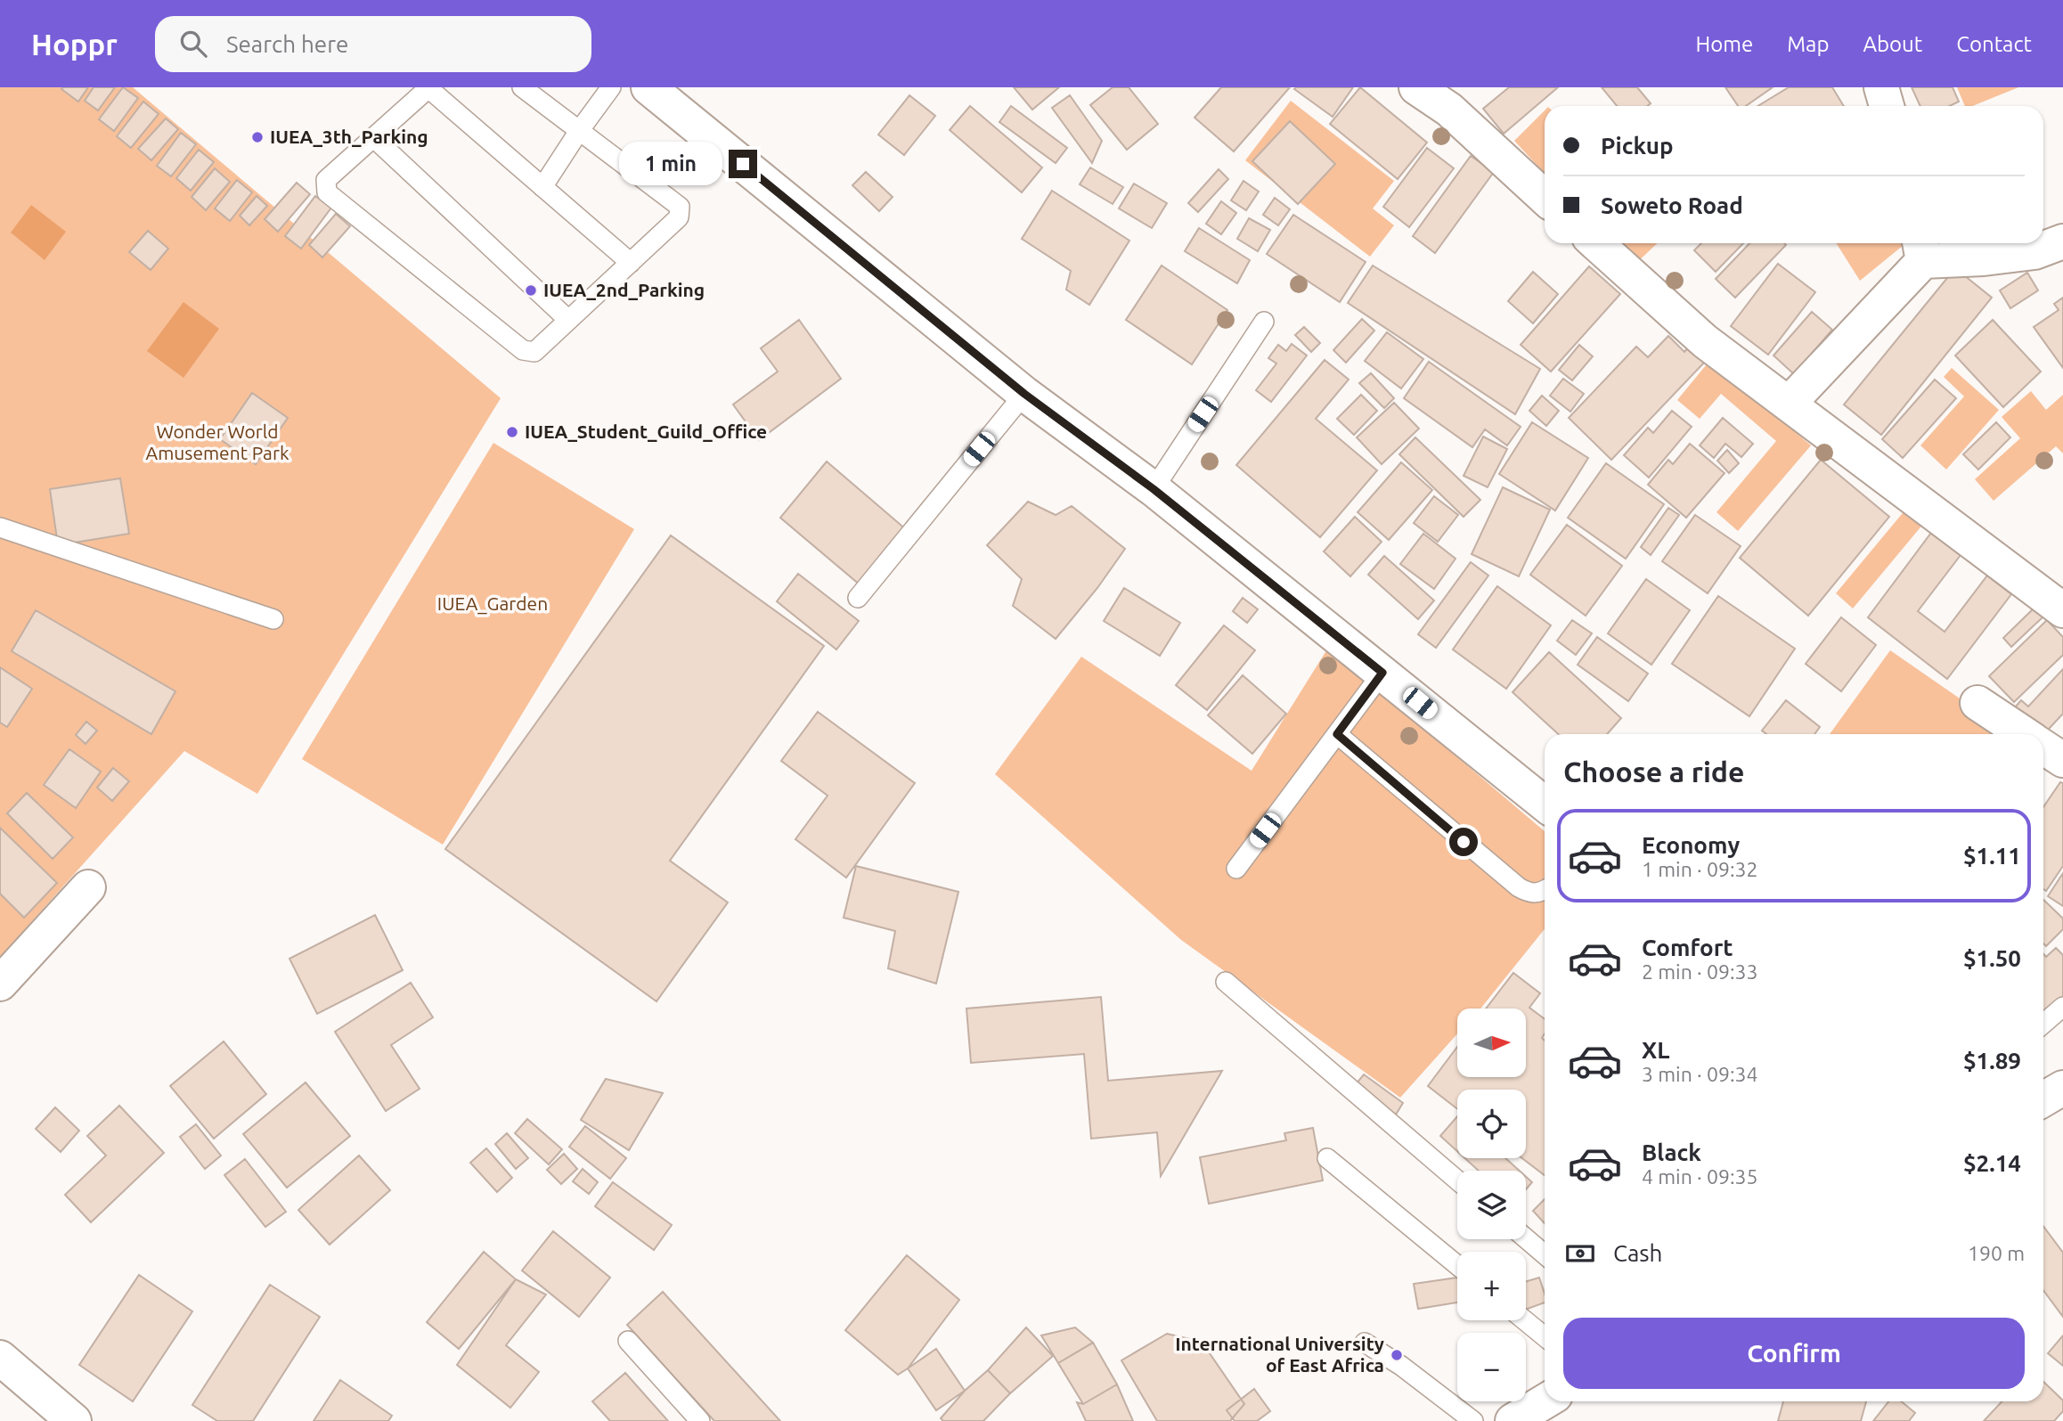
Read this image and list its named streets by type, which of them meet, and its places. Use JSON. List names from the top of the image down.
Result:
{
  "parks": ["Wonder World Amusement Park", "IUEA_Garden"],
  "places": [
    "IUEA_3th_Parking",
    "IUEA_2nd_Parking",
    "IUEA_Student_Guild_Office",
    "International University of East Africa"
  ],
  "north": "right",
  "page": {
    "header": "Hoppr",
    "search": "Search here",
    "nav": [
      "Home",
      "Map",
      "About",
      "Contact"
    ],
    "banner": ["Pickup", "Soweto Road"],
    "bubble": "1 min",
    "heading": "Choose a ride",
    "list": [
      {
        "name": "Economy",
        "note": "1 min · 09:32",
        "value": "$1.11"
      },
      {
        "name": "Comfort",
        "note": "2 min · 09:33",
        "value": "$1.50"
      },
      {
        "name": "XL",
        "note": "3 min · 09:34",
        "value": "$1.89"
      },
      {
        "name": "Black",
        "note": "4 min · 09:35",
        "value": "$2.14"
      }
    ],
    "map_buttons": ["+", "−"],
    "pay": ["Cash", "190 m"],
    "buttons": "Confirm"
  }
}
